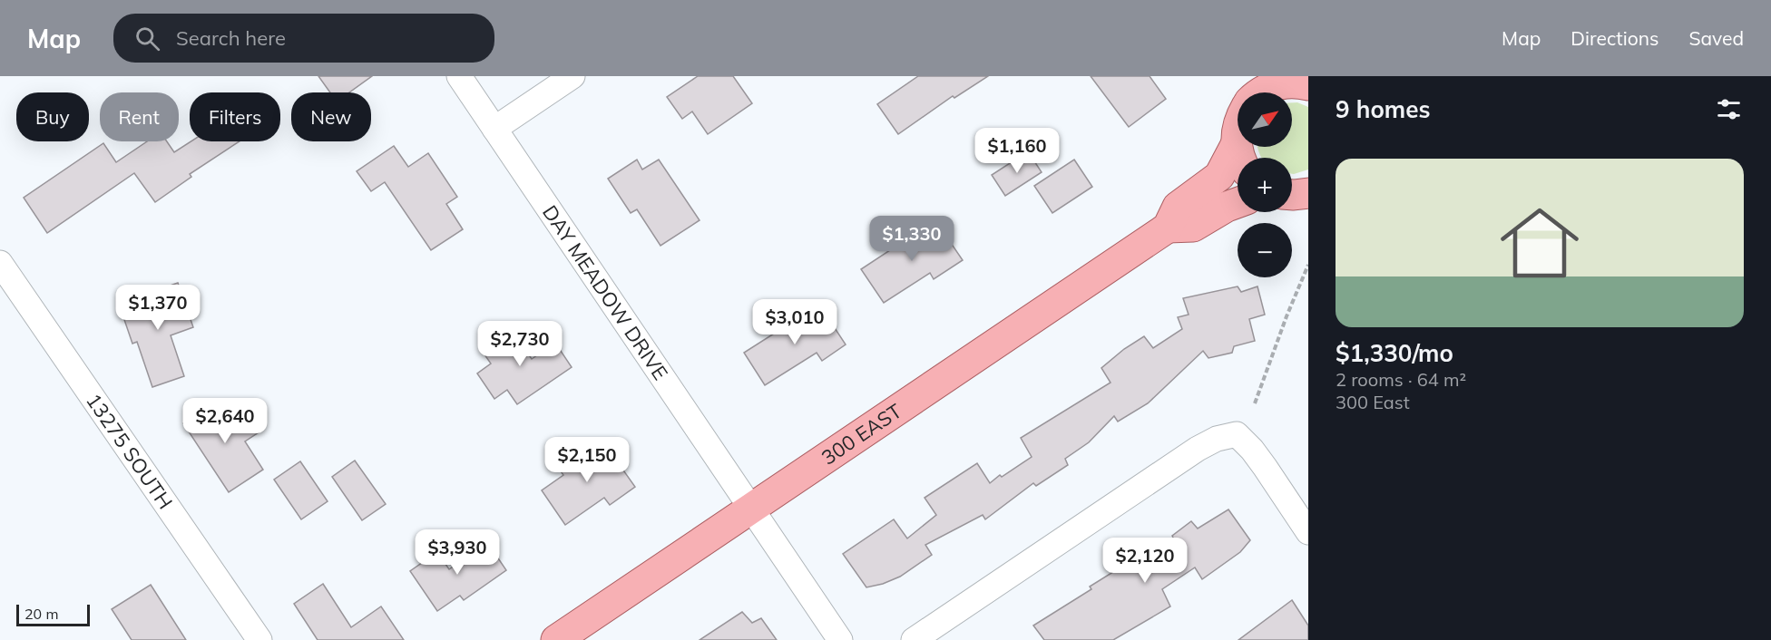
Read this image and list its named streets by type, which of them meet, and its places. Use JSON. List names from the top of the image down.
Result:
{
  "streets": {
    "main road": ["300 EAST"],
    "street": ["DAY MEADOW DRIVE", "13275 SOUTH"]
  },
  "crossings": [
    ["DAY MEADOW DRIVE", "300 EAST"]
  ],
  "scale_bar": "20 m",
  "north": "top right",
  "page": {
    "header": "Map",
    "search": "Search here",
    "nav": ["Map", "Directions", "Saved"],
    "heading": "9 homes",
    "map_buttons": ["+", "−"],
    "chip": [
      "Buy",
      "Rent",
      "Filters",
      "New"
    ],
    "price": [
      "$1,160",
      "$1,330",
      "$1,370",
      "$3,010",
      "$2,730",
      "$2,640",
      "$2,150",
      "$3,930",
      "$2,120"
    ],
    "list": [
      {
        "name": "$1,330/mo",
        "note": "2 rooms · 64 m² · 300 East"
      }
    ],
    "scale": "20 m"
  }
}
